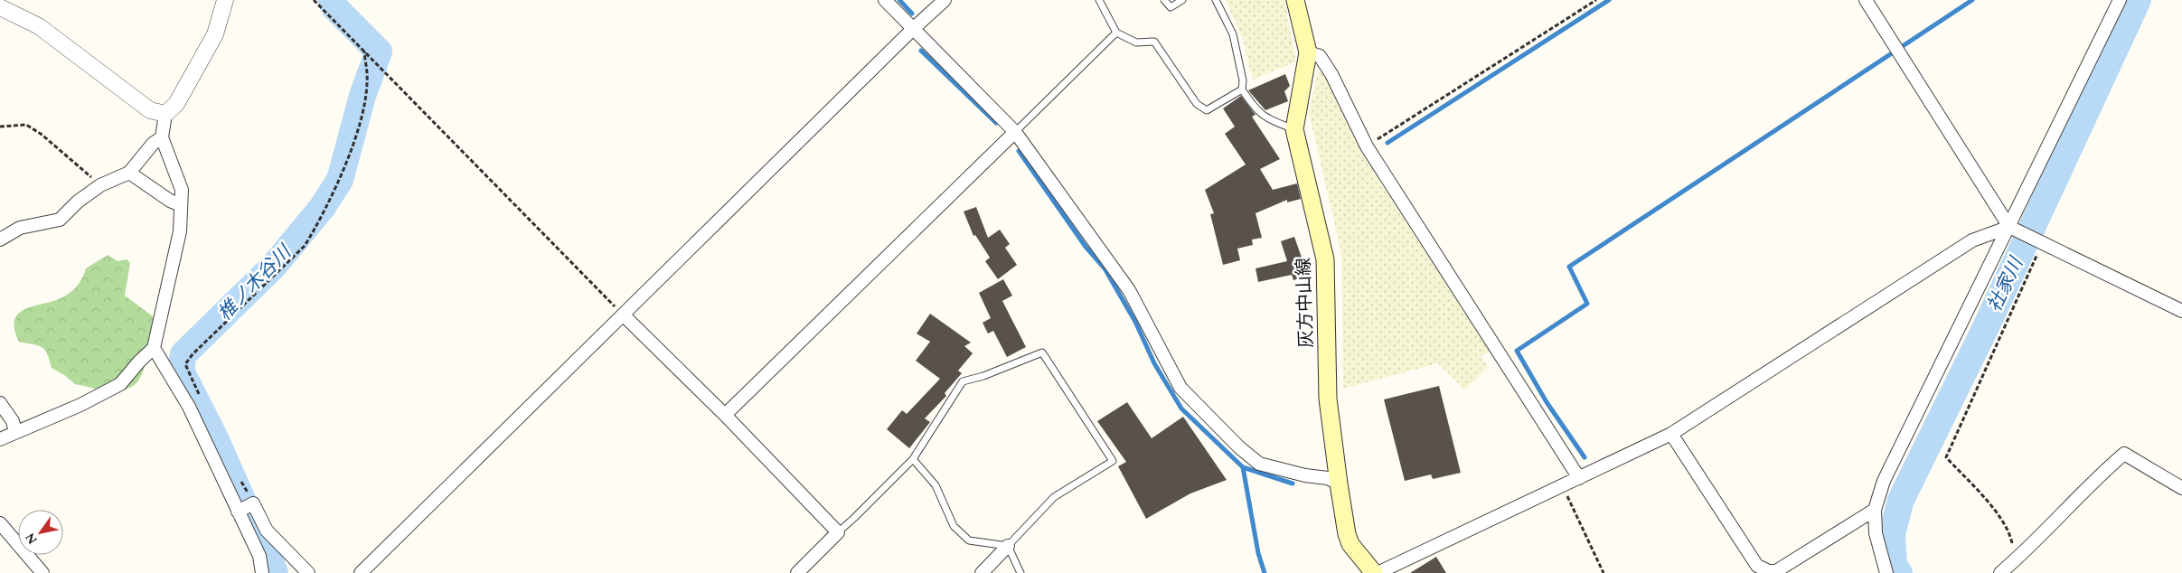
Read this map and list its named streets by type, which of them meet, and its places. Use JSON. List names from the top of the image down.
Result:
{
  "streets": {
    "main road": ["灰方中山線"]
  },
  "water": ["椎ノ木谷川", "社家川"],
  "north": "bottom left"
}
